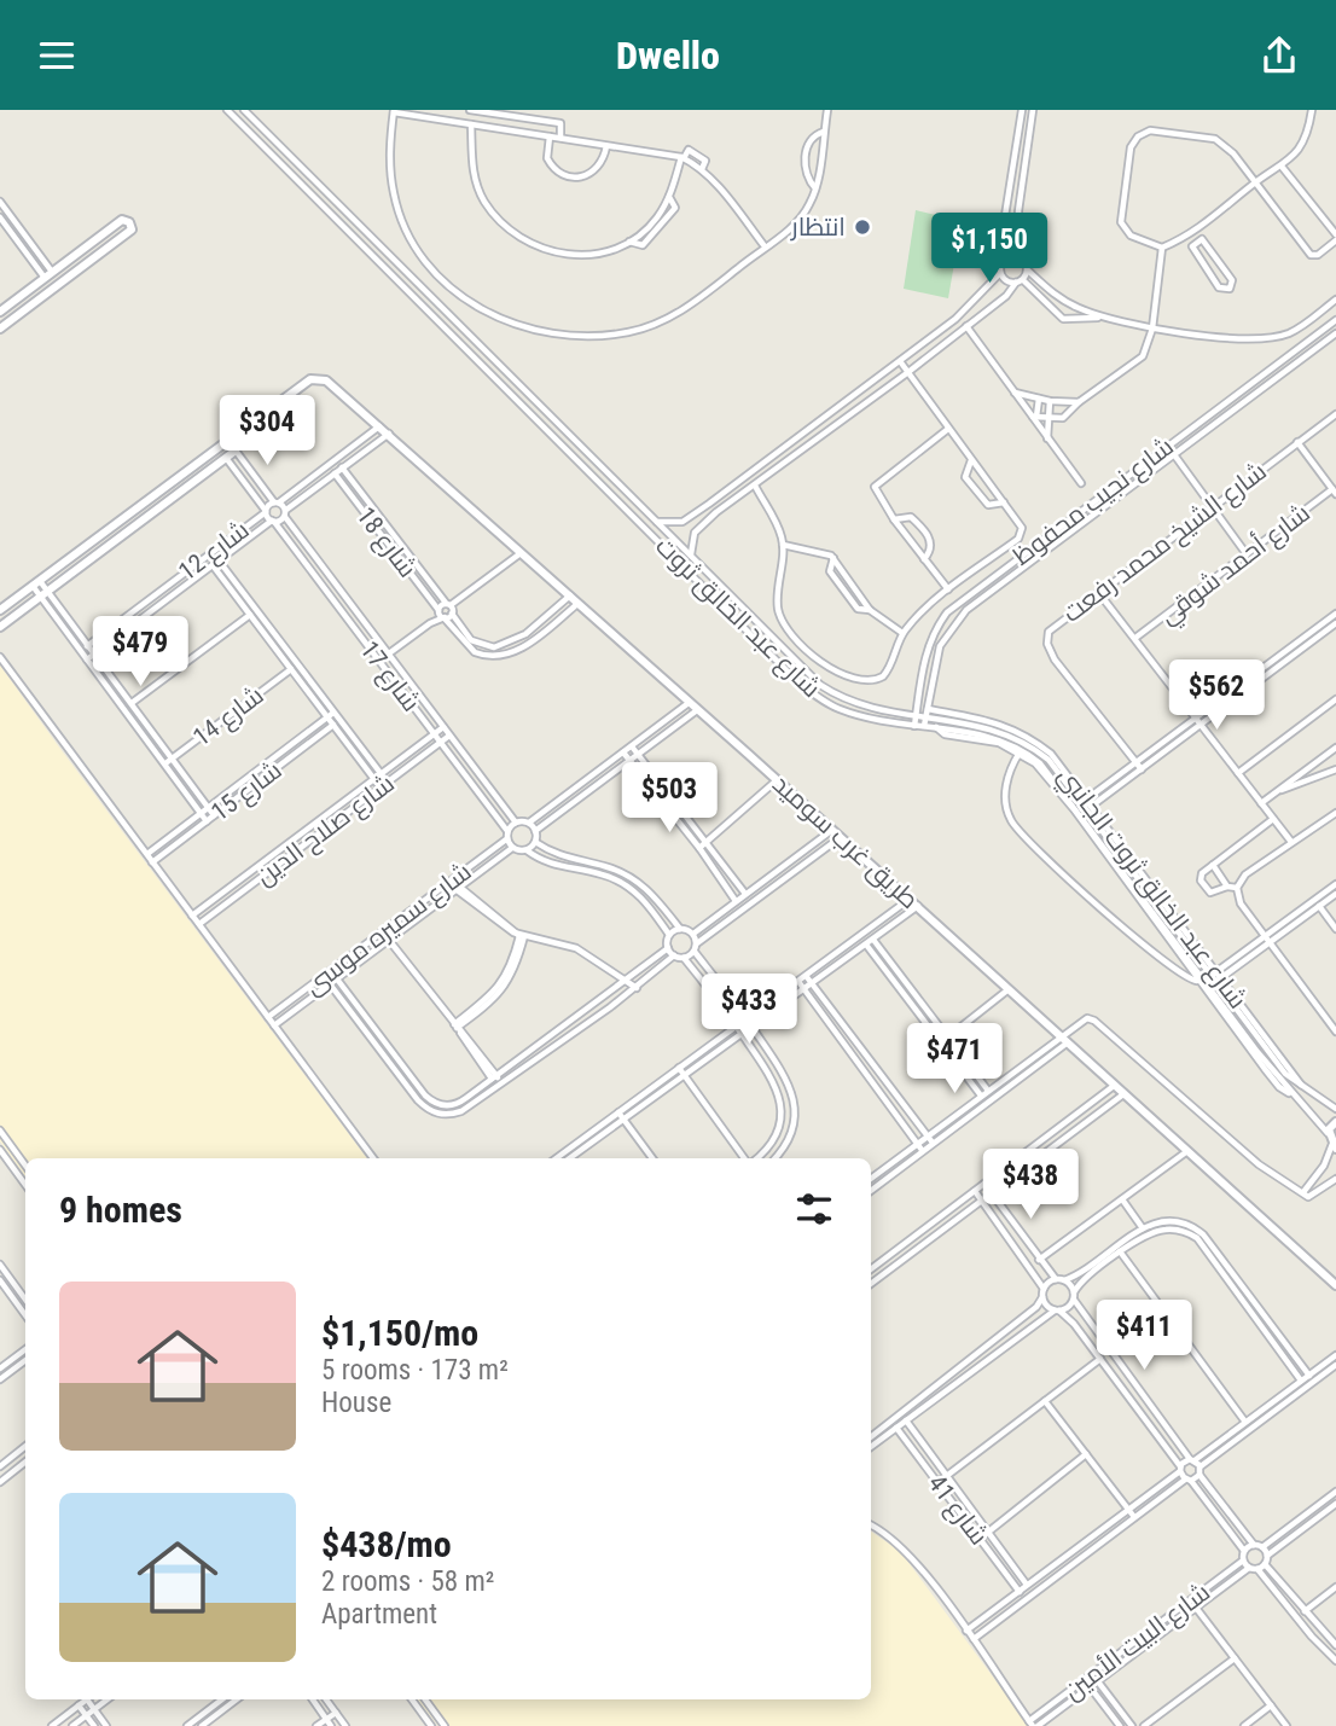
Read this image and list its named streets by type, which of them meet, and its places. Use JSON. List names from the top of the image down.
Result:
{
  "streets": {
    "street": [
      "شارع نجيب محفوظ",
      "شارع 18",
      "شارع الشيخ محمد رفعت",
      "شارع 12",
      "شارع أحمد شوقي",
      "شارع عبد الخالق ثروت",
      "شارع 17",
      "شارع 14",
      "شارع 15",
      "شارع صلاح الدين",
      "طريق غرب سوميد",
      "شارع سميره موسى",
      "شارع 41",
      "شارع البيت الأمين"
    ]
  },
  "crossings": [
    ["شارع نجيب محفوظ", "شارع عبد الخالق ثروت"],
    ["شارع 12", "شارع 17"],
    ["شارع 17", "شارع صلاح الدين"],
    ["شارع 17", "شارع سميره موسى"]
  ],
  "places": ["انتظار"],
  "page": {
    "header": "Dwello",
    "price": [
      "$1,150",
      "$304",
      "$479",
      "$562",
      "$503",
      "$433",
      "$471",
      "$438",
      "$411"
    ],
    "heading": "9 homes",
    "list": [
      {
        "name": "$1,150/mo",
        "note": "5 rooms · 173 m² · House"
      },
      {
        "name": "$438/mo",
        "note": "2 rooms · 58 m² · Apartment"
      }
    ]
  }
}
